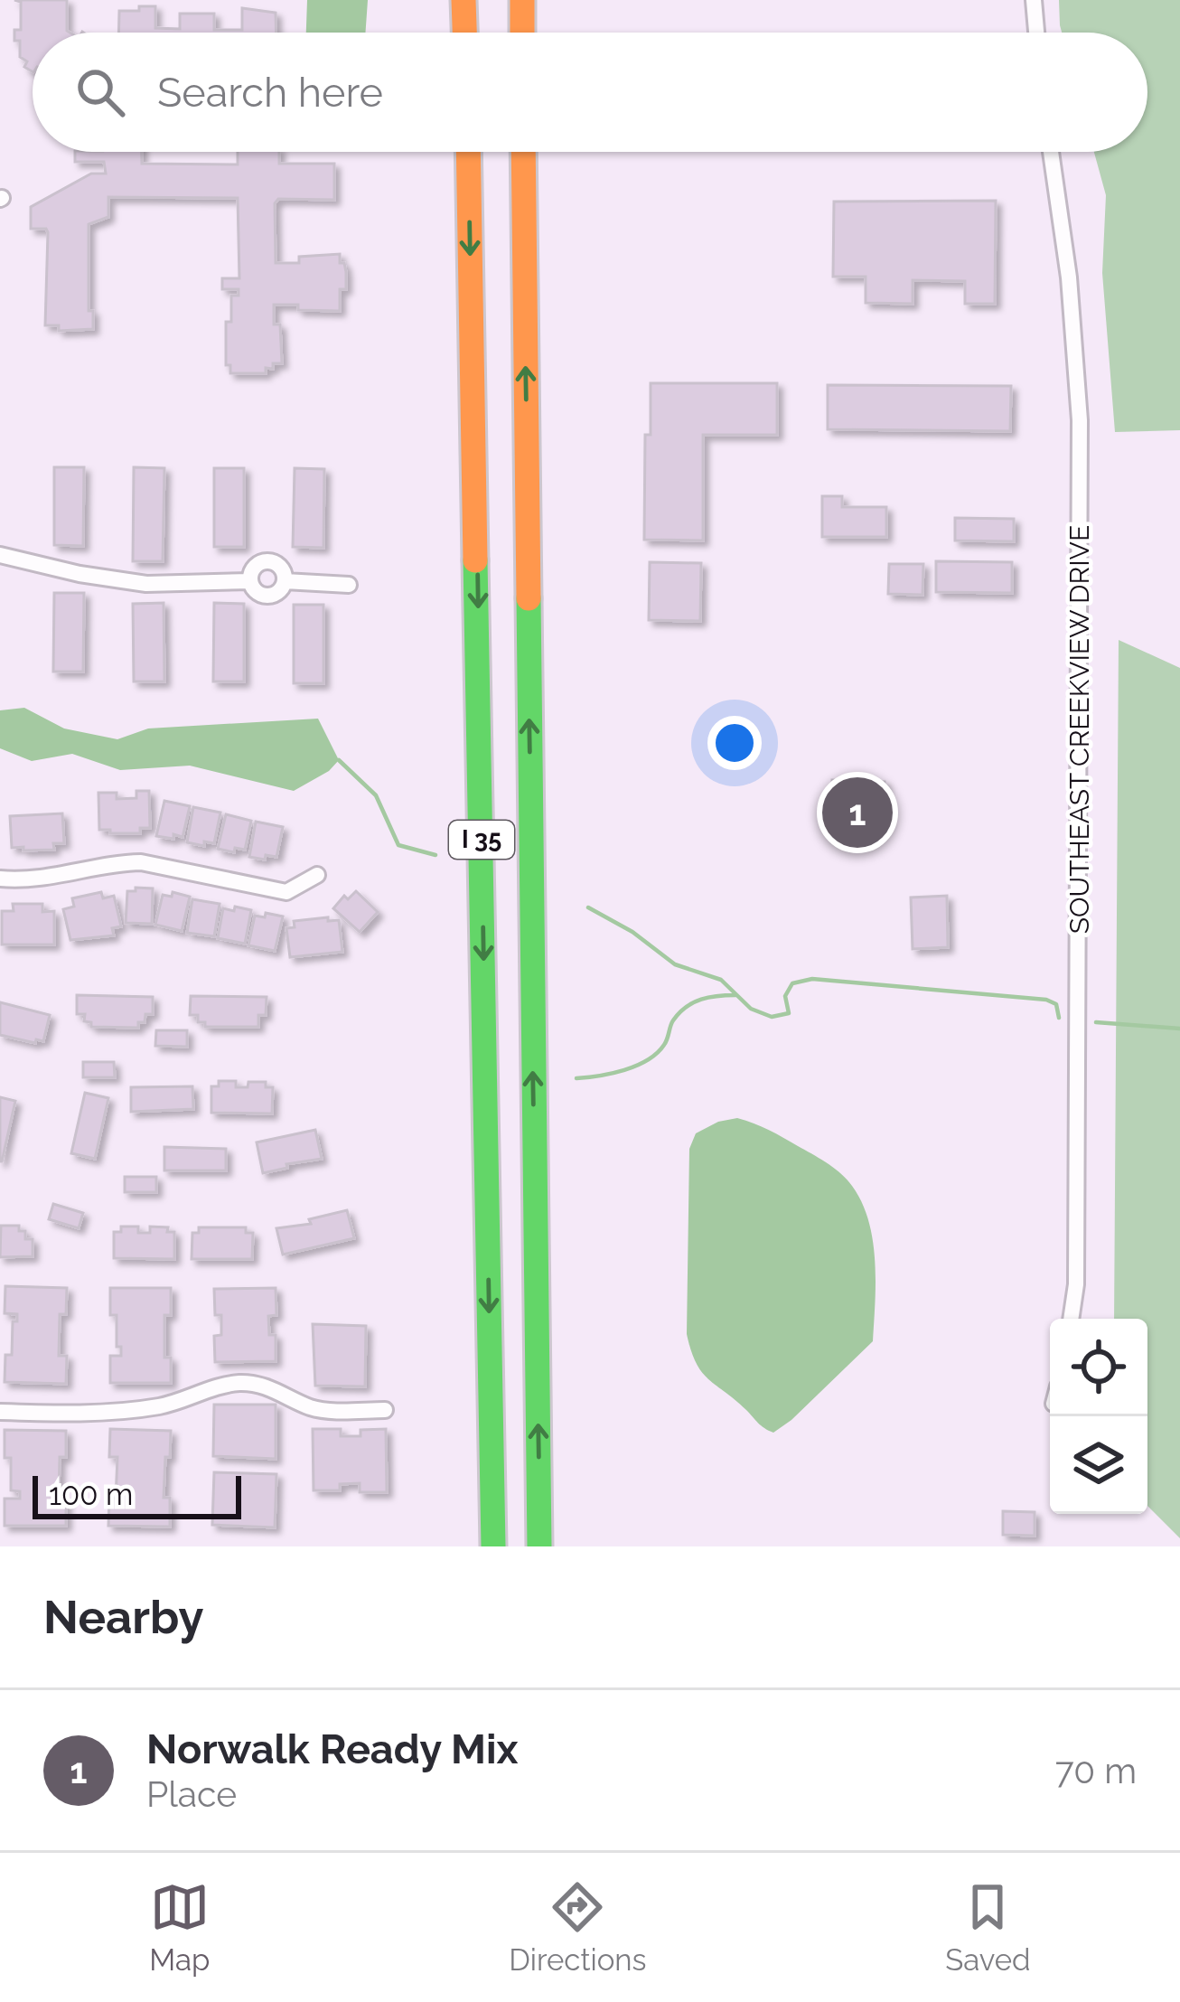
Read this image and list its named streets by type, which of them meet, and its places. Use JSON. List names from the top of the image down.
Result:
{
  "streets": {
    "highway": ["I 35"],
    "street": ["SOUTHEAST CREEKVIEW DRIVE"]
  },
  "scale_bar": "100 m",
  "page": {
    "search": "Search here",
    "pins": "1",
    "scale": "100 m",
    "heading": "Nearby",
    "list": [
      {
        "mark": "1",
        "name": "Norwalk Ready Mix",
        "note": "Place",
        "value": "70 m"
      }
    ],
    "nav": ["Map", "Directions", "Saved"]
  }
}
